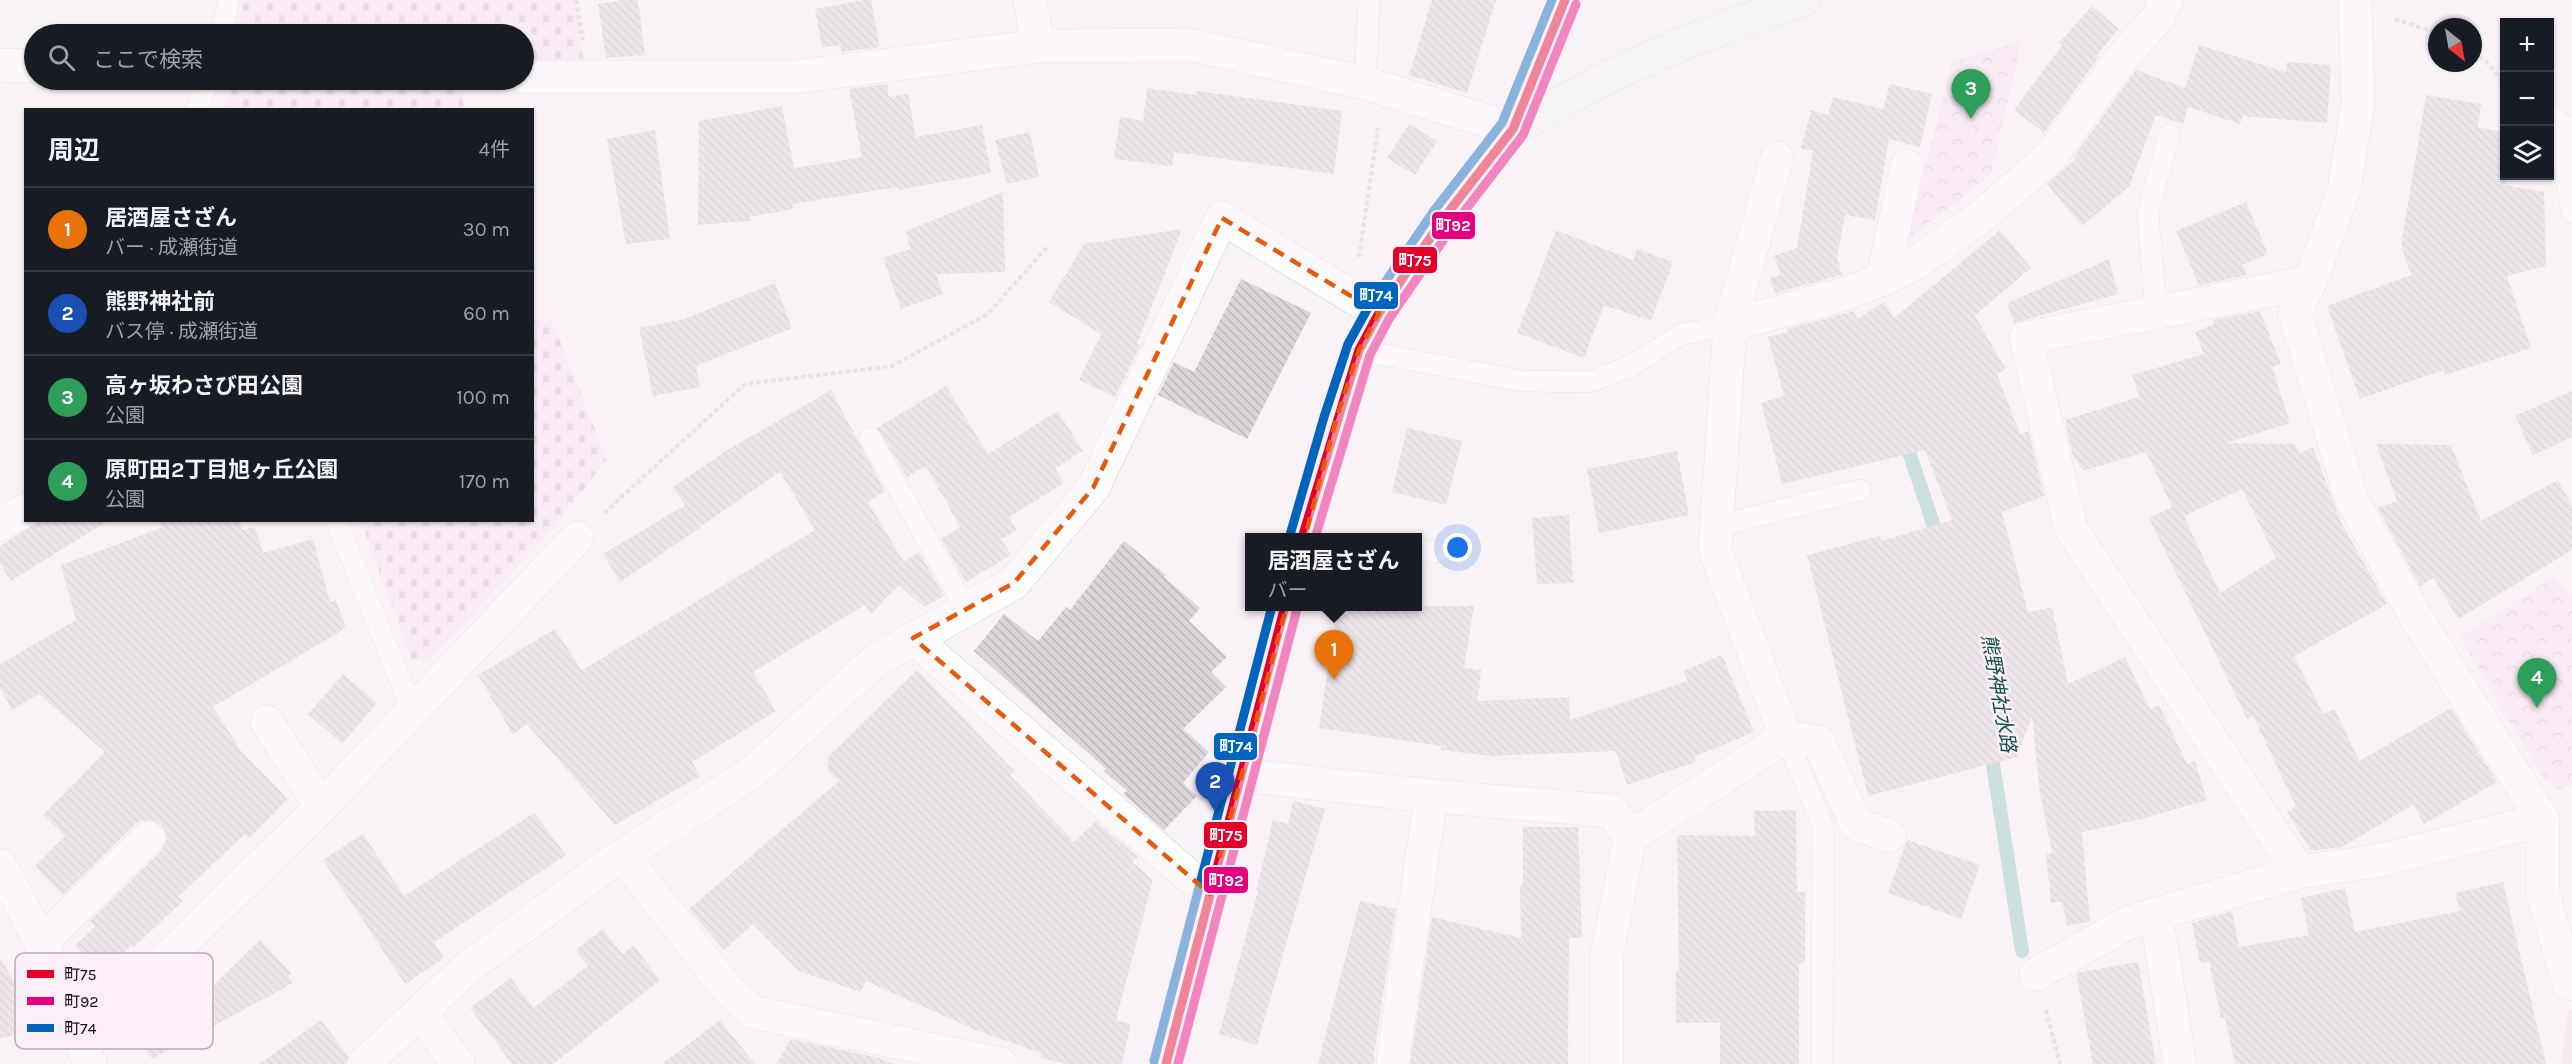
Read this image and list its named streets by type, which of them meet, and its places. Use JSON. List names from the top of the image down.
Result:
{
  "water": ["熊野神社水路"],
  "lines": ["transit line 町75", "transit line 町74", "transit line 町92"],
  "legend": ["町75", "町92", "町74"],
  "north": "bottom right",
  "page": {
    "map_buttons": ["+", "−"],
    "search": "ここで検索",
    "pins": [
      "3",
      "1",
      "4",
      "2"
    ],
    "heading": ["周辺", "4件"],
    "list": [
      {
        "mark": "1",
        "name": "居酒屋さざん",
        "note": "バー · 成瀬街道",
        "value": "30 m"
      },
      {
        "mark": "2",
        "name": "熊野神社前",
        "note": "バス停 · 成瀬街道",
        "value": "60 m"
      },
      {
        "mark": "3",
        "name": "高ヶ坂わさび田公園",
        "note": "公園",
        "value": "100 m"
      },
      {
        "mark": "4",
        "name": "原町田2丁目旭ヶ丘公園",
        "note": "公園",
        "value": "170 m"
      }
    ],
    "popup": ["居酒屋さざん", "バー"]
  }
}
